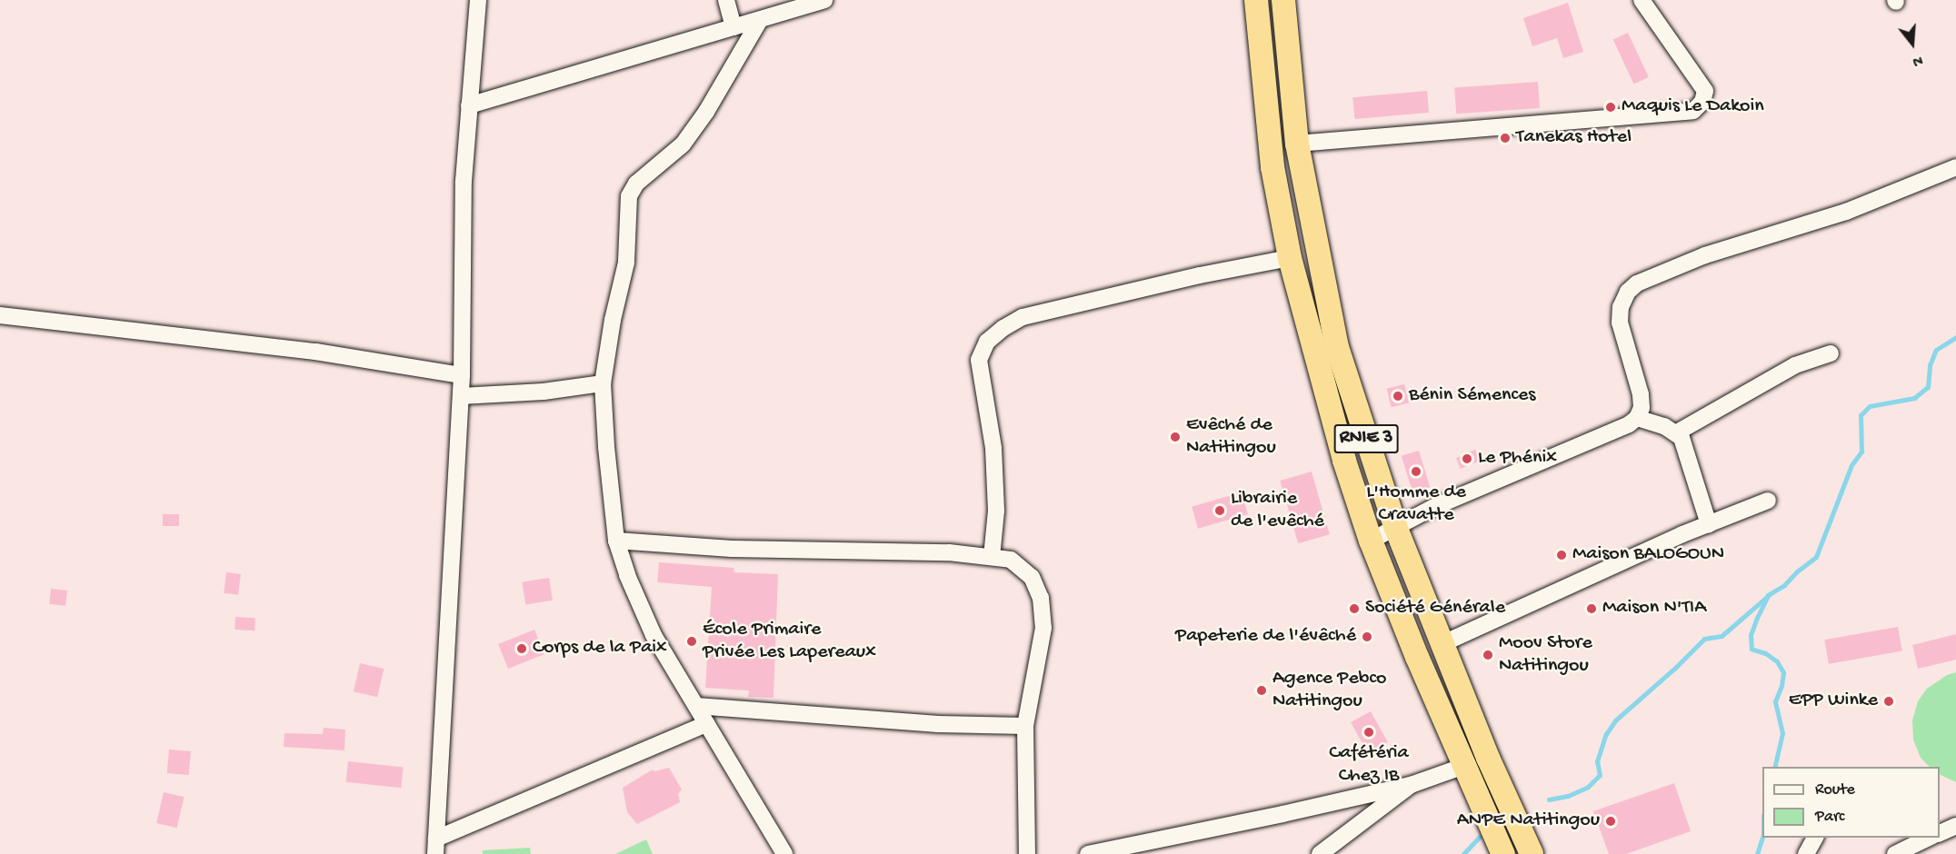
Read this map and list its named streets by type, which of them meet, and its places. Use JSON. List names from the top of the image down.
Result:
{
  "streets": {
    "highway": ["RNIE 3"]
  },
  "places": [
    "Maquis Le Dakoin",
    "Tanekas Hotel",
    "Bénin Sémences",
    "Evêché de Natitingou",
    "Le Phénix",
    "L'Homme de Cravatte",
    "Librairie de l'evêché",
    "Maison BALOGOUN",
    "Société Générale",
    "Maison N'TIA",
    "Papeterie de l'évêché",
    "École Primaire Privée Les Lapereaux",
    "Corps de la Paix",
    "Moov Store Natitingou",
    "Agence Pebco Natitingou",
    "EPP Winke",
    "Cafétéria Chez IB",
    "ANPE Natitingou"
  ],
  "legend": ["Route", "Parc"],
  "north": "bottom"
}
